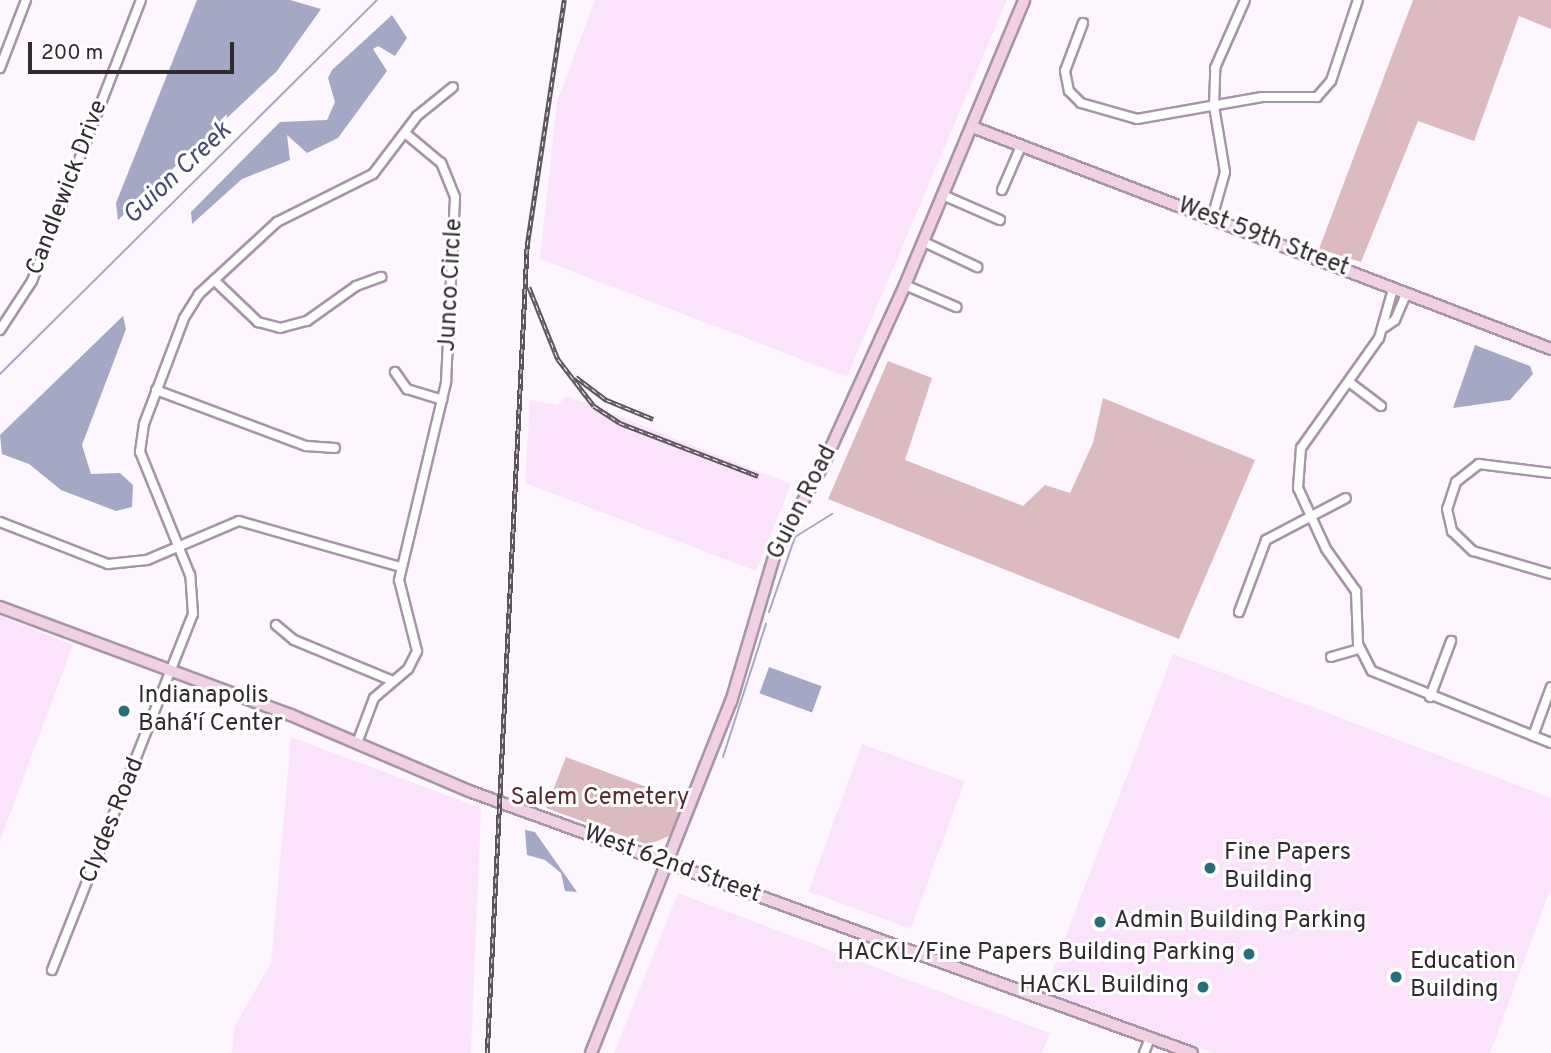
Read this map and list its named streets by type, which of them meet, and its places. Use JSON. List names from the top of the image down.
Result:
{
  "streets": {
    "street": [
      "Candlewick Drive",
      "West 59th Street",
      "Junco Circle",
      "Guion Road",
      "Clydes Road",
      "West 62nd Street"
    ]
  },
  "crossings": [
    ["West 59th Street", "Guion Road"],
    ["Junco Circle", "Clydes Road"],
    ["Guion Road", "West 62nd Street"],
    ["Clydes Road", "West 62nd Street"]
  ],
  "water": ["Guion Creek"],
  "parks": ["Salem Cemetery"],
  "places": [
    "Indianapolis Bahá'í Center",
    "Fine Papers Building",
    "Admin Building Parking",
    "HACKL/Fine Papers Building Parking",
    "Education Building",
    "HACKL Building"
  ],
  "scale_bar": "200 m"
}
